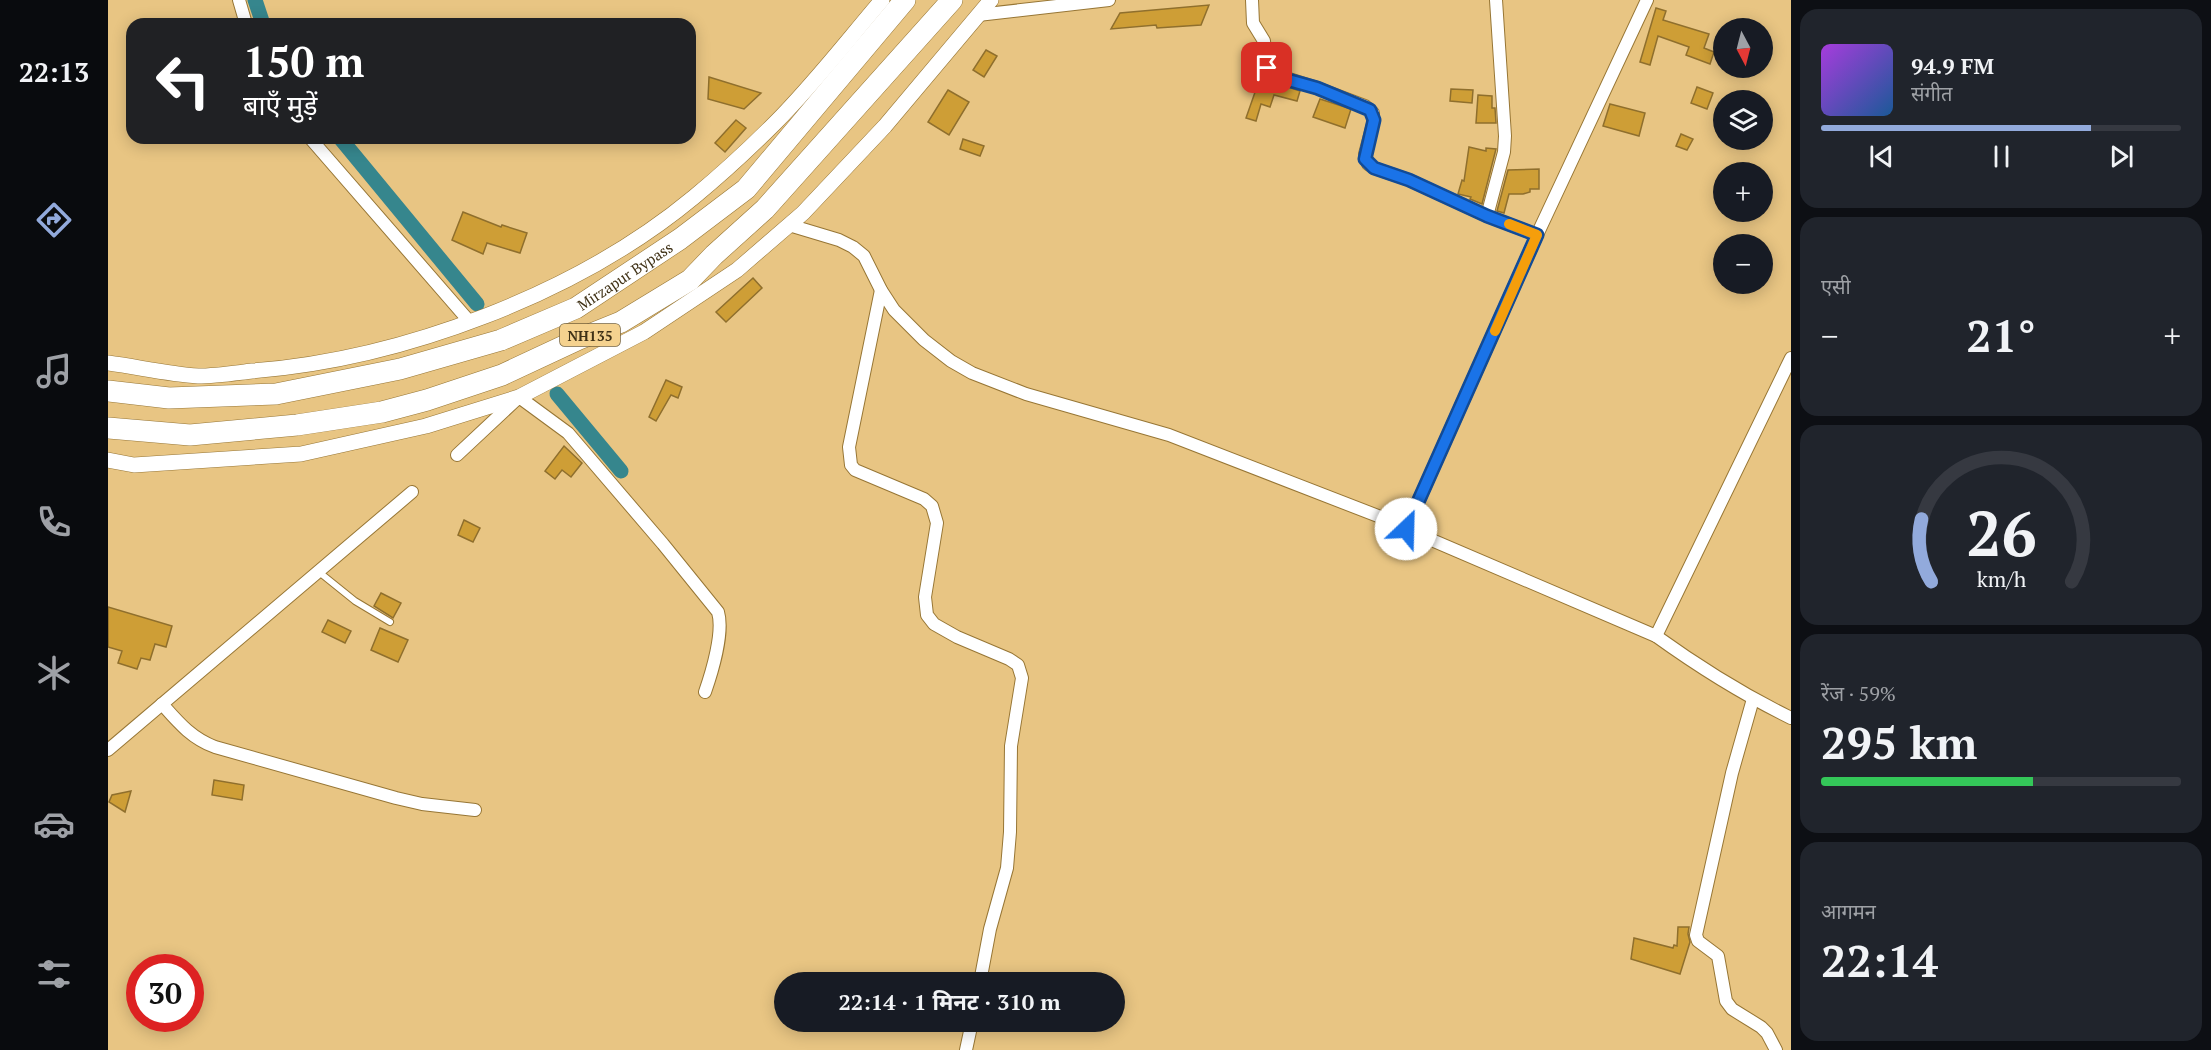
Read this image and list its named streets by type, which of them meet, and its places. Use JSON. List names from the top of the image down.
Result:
{
  "streets": {
    "highway": ["Mirzapur Bypass", "NH135"]
  },
  "north": "bottom",
  "page": {
    "tabs": "22:13",
    "map_buttons": ["+", "−"],
    "turn": ["150 m", "बाएँ मुड़ें"],
    "song": ["94.9 FM", "संगीत"],
    "tile": [
      "एसी",
      ["रेंज · 59%", "295 km"],
      ["आगमन", "22:14"]
    ],
    "heat": ["−", "21°", "+"],
    "limit": "30",
    "trip": "22:14 · 1 मिनट · 310 m",
    "gauge": ["26", "km/h"]
  }
}
